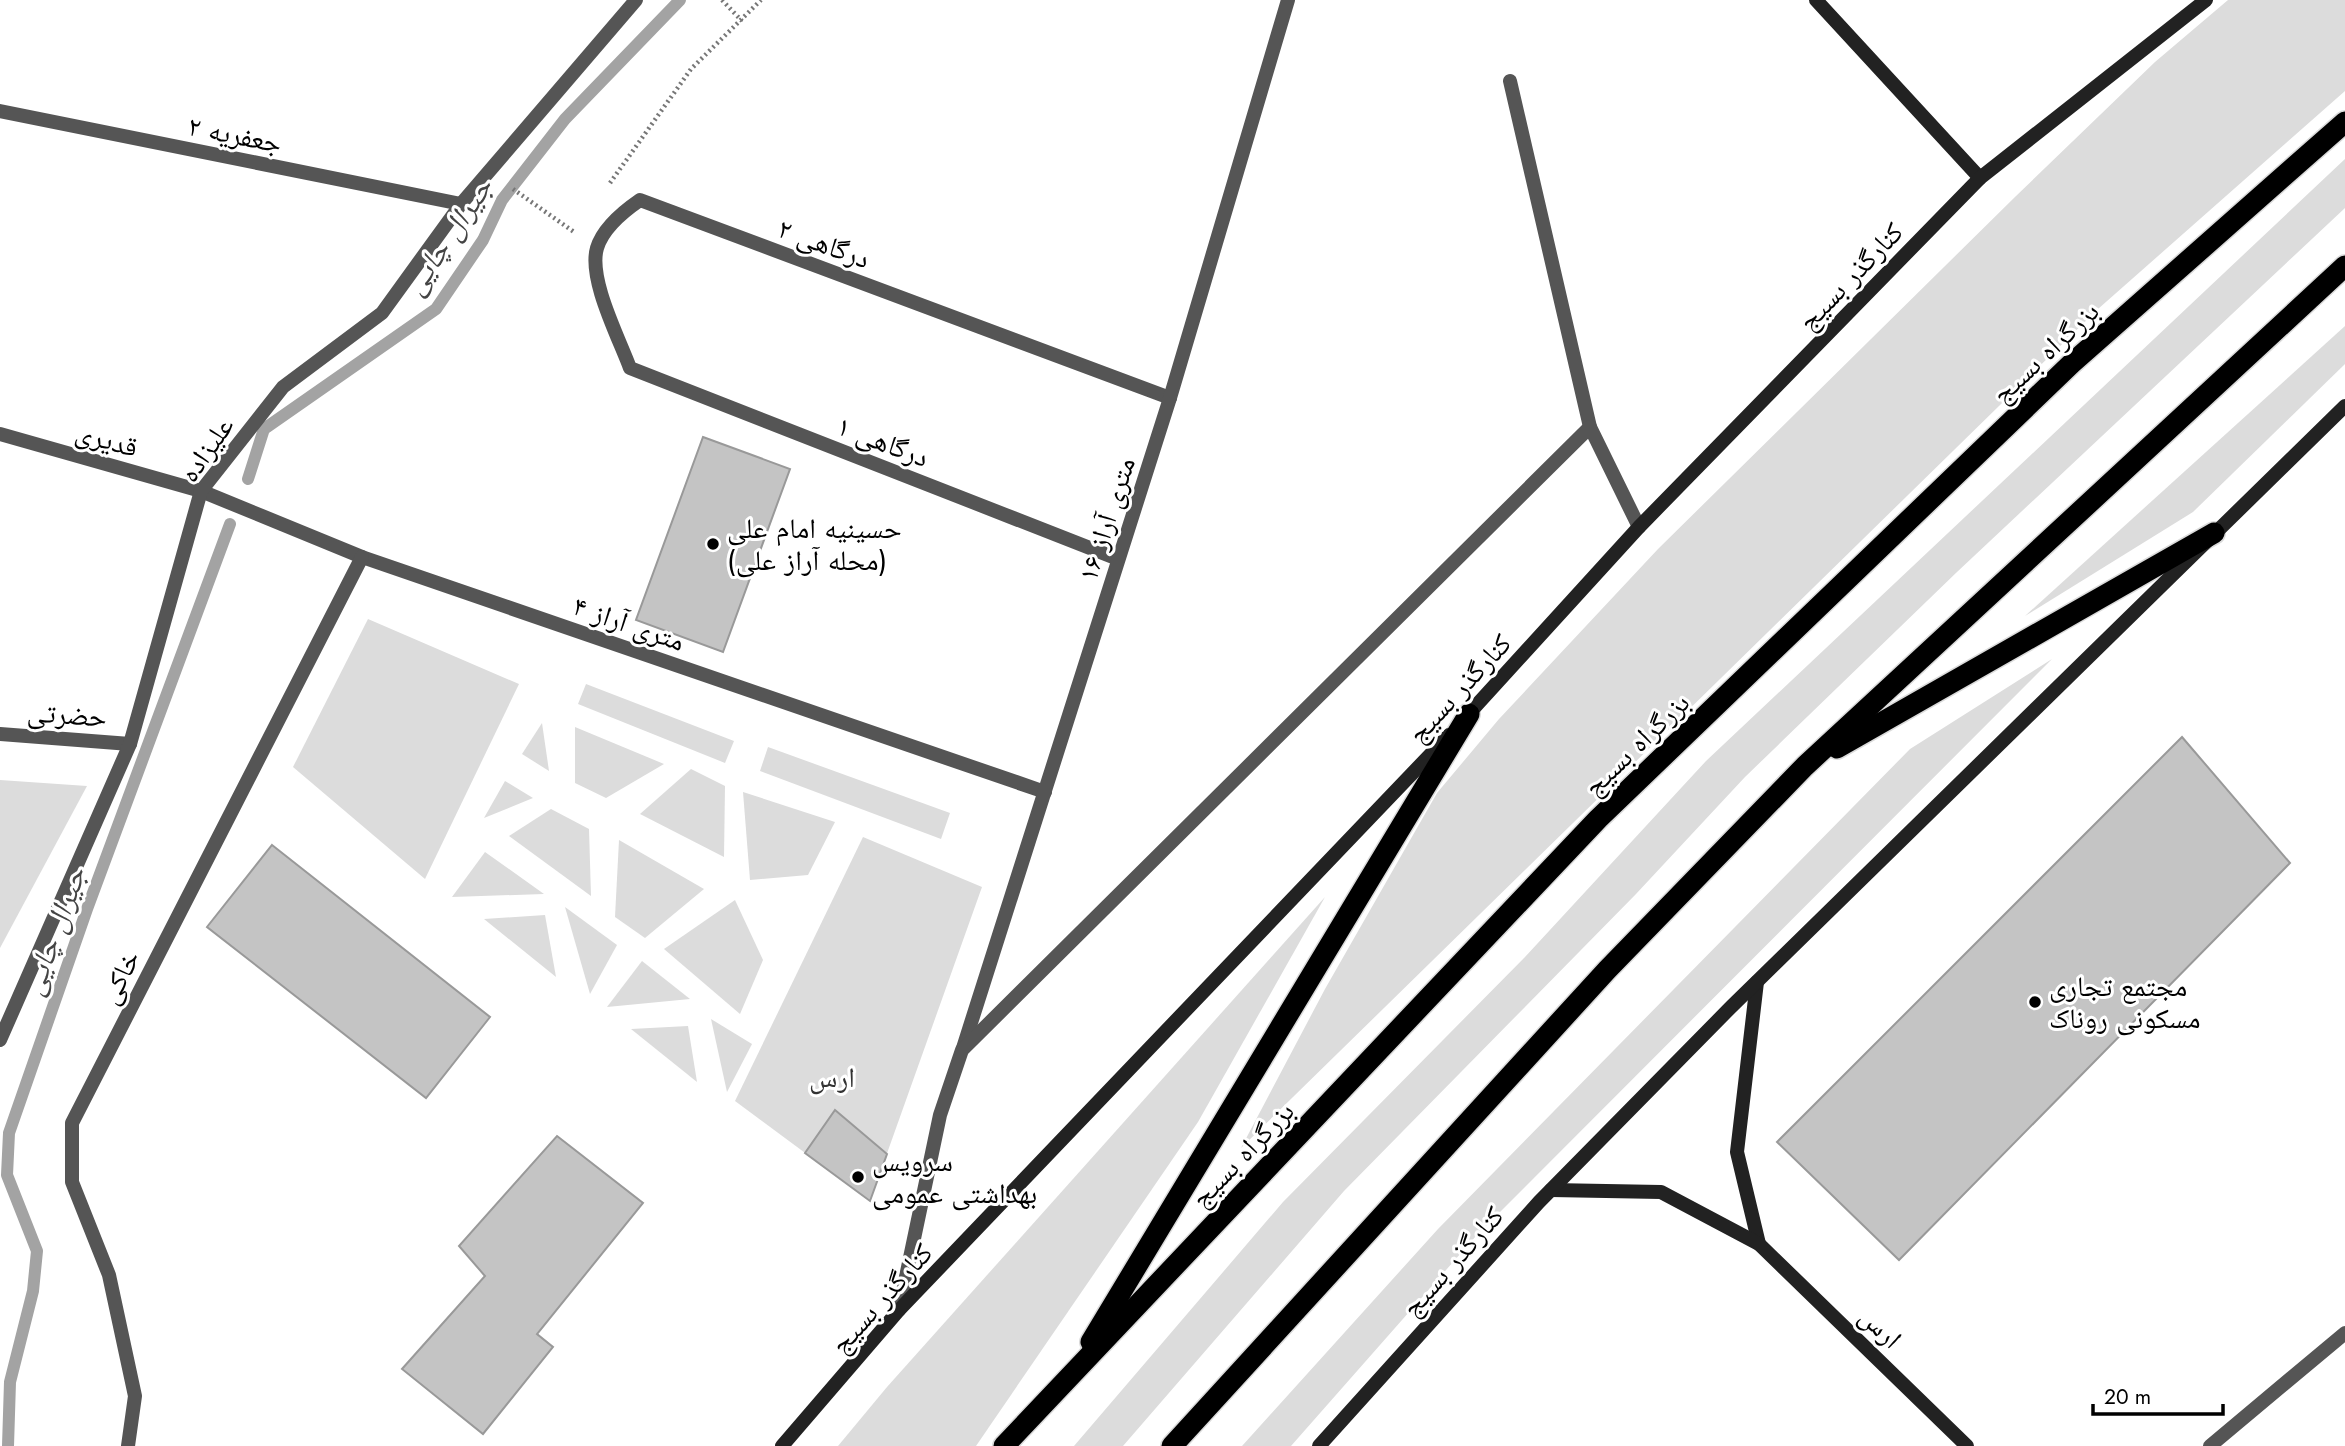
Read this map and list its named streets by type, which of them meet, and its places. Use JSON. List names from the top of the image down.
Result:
{
  "streets": {
    "highway": ["بزرگراه بسیج"],
    "main road": ["کنارگذر بسیج", "ارس"],
    "street": [
      "جعفریه ۲",
      "درگاهی ۲",
      "قدیری",
      "درگاهی ۱",
      "علیزاده",
      "۱۶ متری آراز",
      "۴ متری آراز",
      "حضرتی",
      "خاکی"
    ]
  },
  "crossings": [
    ["جعفریه ۲", "علیزاده"],
    ["درگاهی ۲", "درگاهی ۱"],
    ["درگاهی ۲", "۱۶ متری آراز"],
    ["کنارگذر بسیج", "۱۶ متری آراز"],
    ["کنارگذر بسیج", "ارس"],
    ["قدیری", "علیزاده"],
    ["قدیری", "۴ متری آراز"],
    ["درگاهی ۱", "۱۶ متری آراز"],
    ["علیزاده", "۴ متری آراز"],
    ["علیزاده", "حضرتی"],
    ["۱۶ متری آراز", "۴ متری آراز"],
    ["۴ متری آراز", "خاکی"]
  ],
  "water": ["جیرال چایی"],
  "parks": ["ارس"],
  "places": ["حسینیه امام علی (محله آراز علی)", "مجتمع تجاری مسکونی روناک", "سرویس بهداشتی عمومی"],
  "scale_bar": "20 m"
}
